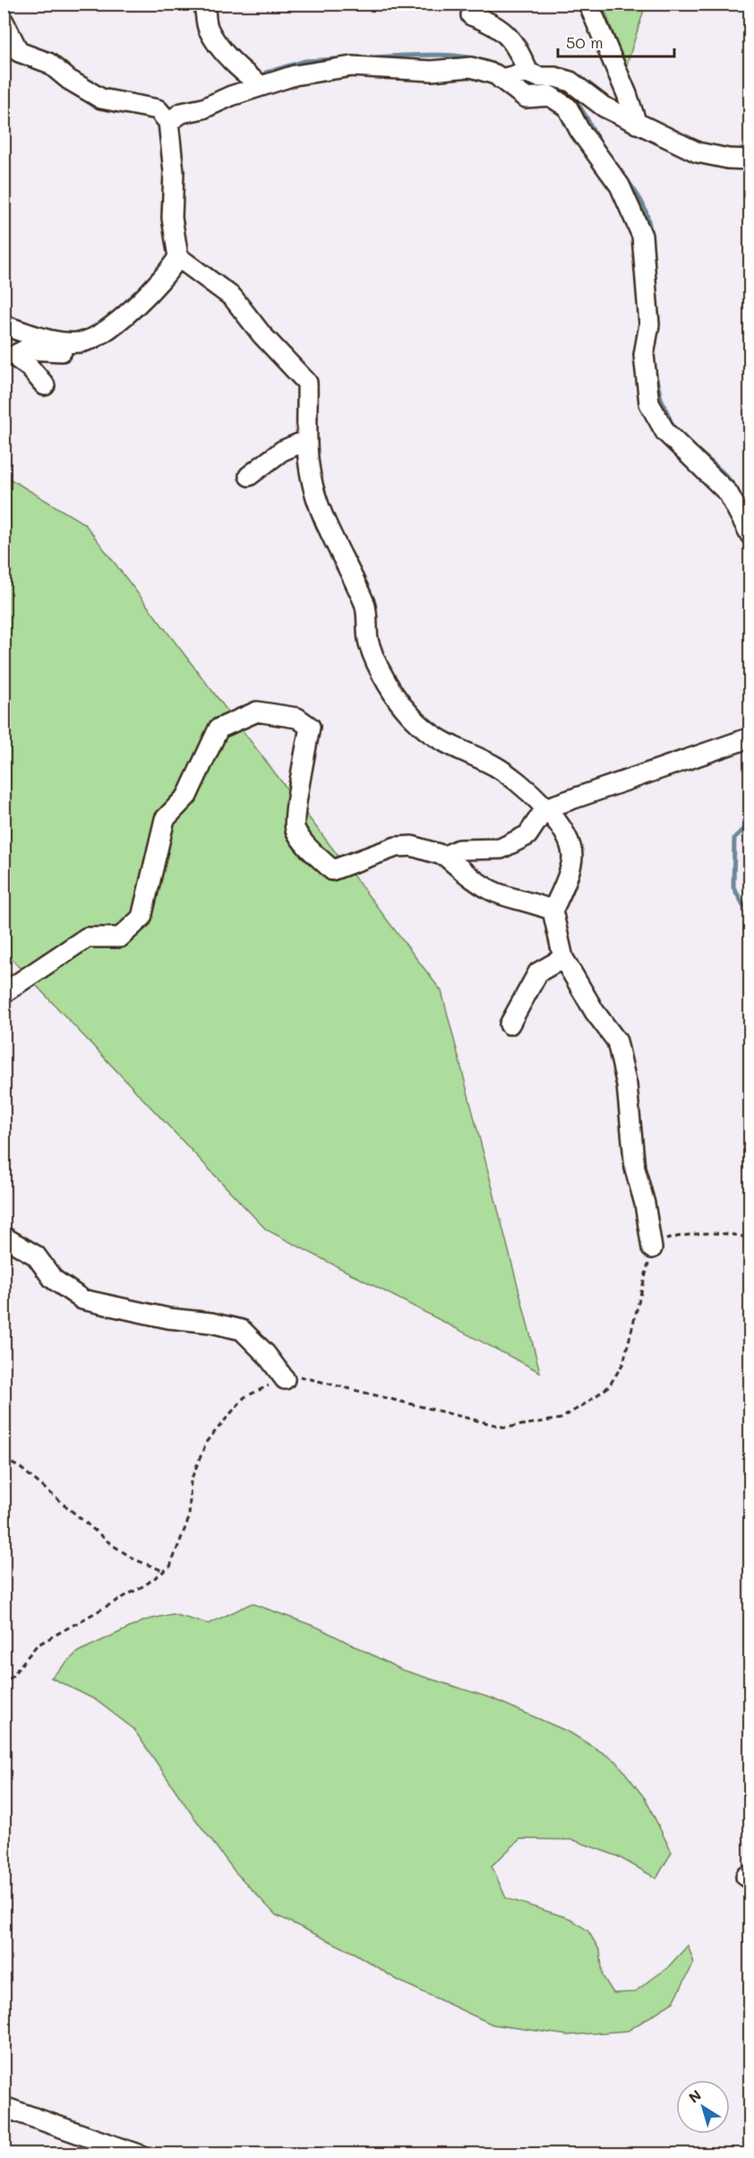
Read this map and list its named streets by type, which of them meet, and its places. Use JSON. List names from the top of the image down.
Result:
{
  "scale_bar": "50 m",
  "north": "top left"
}
